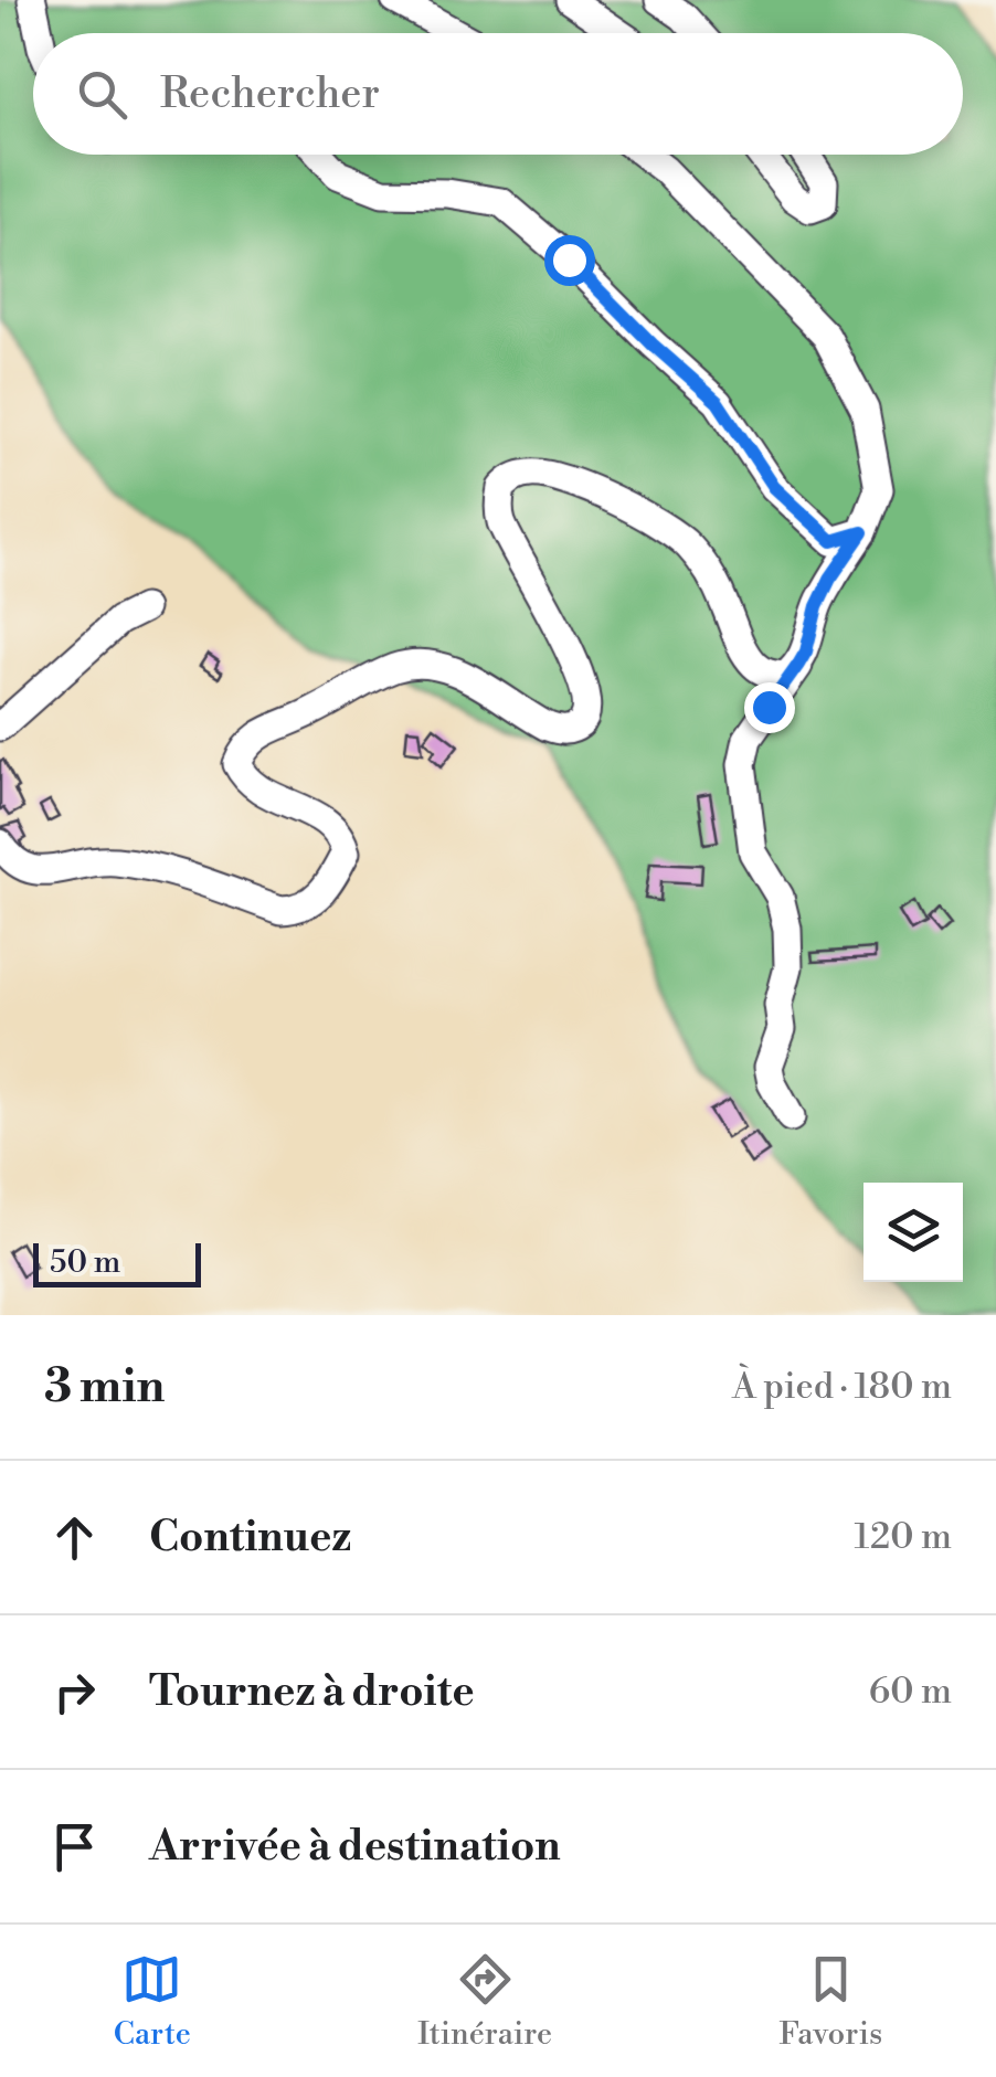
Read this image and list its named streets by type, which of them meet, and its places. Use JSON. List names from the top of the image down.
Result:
{
  "scale_bar": "50 m",
  "page": {
    "search": "Rechercher",
    "scale": "50 m",
    "heading": ["3 min", "À pied · 180 m"],
    "list": [
      ["Continuez", "120 m"],
      ["Tournez à droite", "60 m"],
      "Arrivée à destination"
    ],
    "nav": ["Carte", "Itinéraire", "Favoris"]
  }
}
